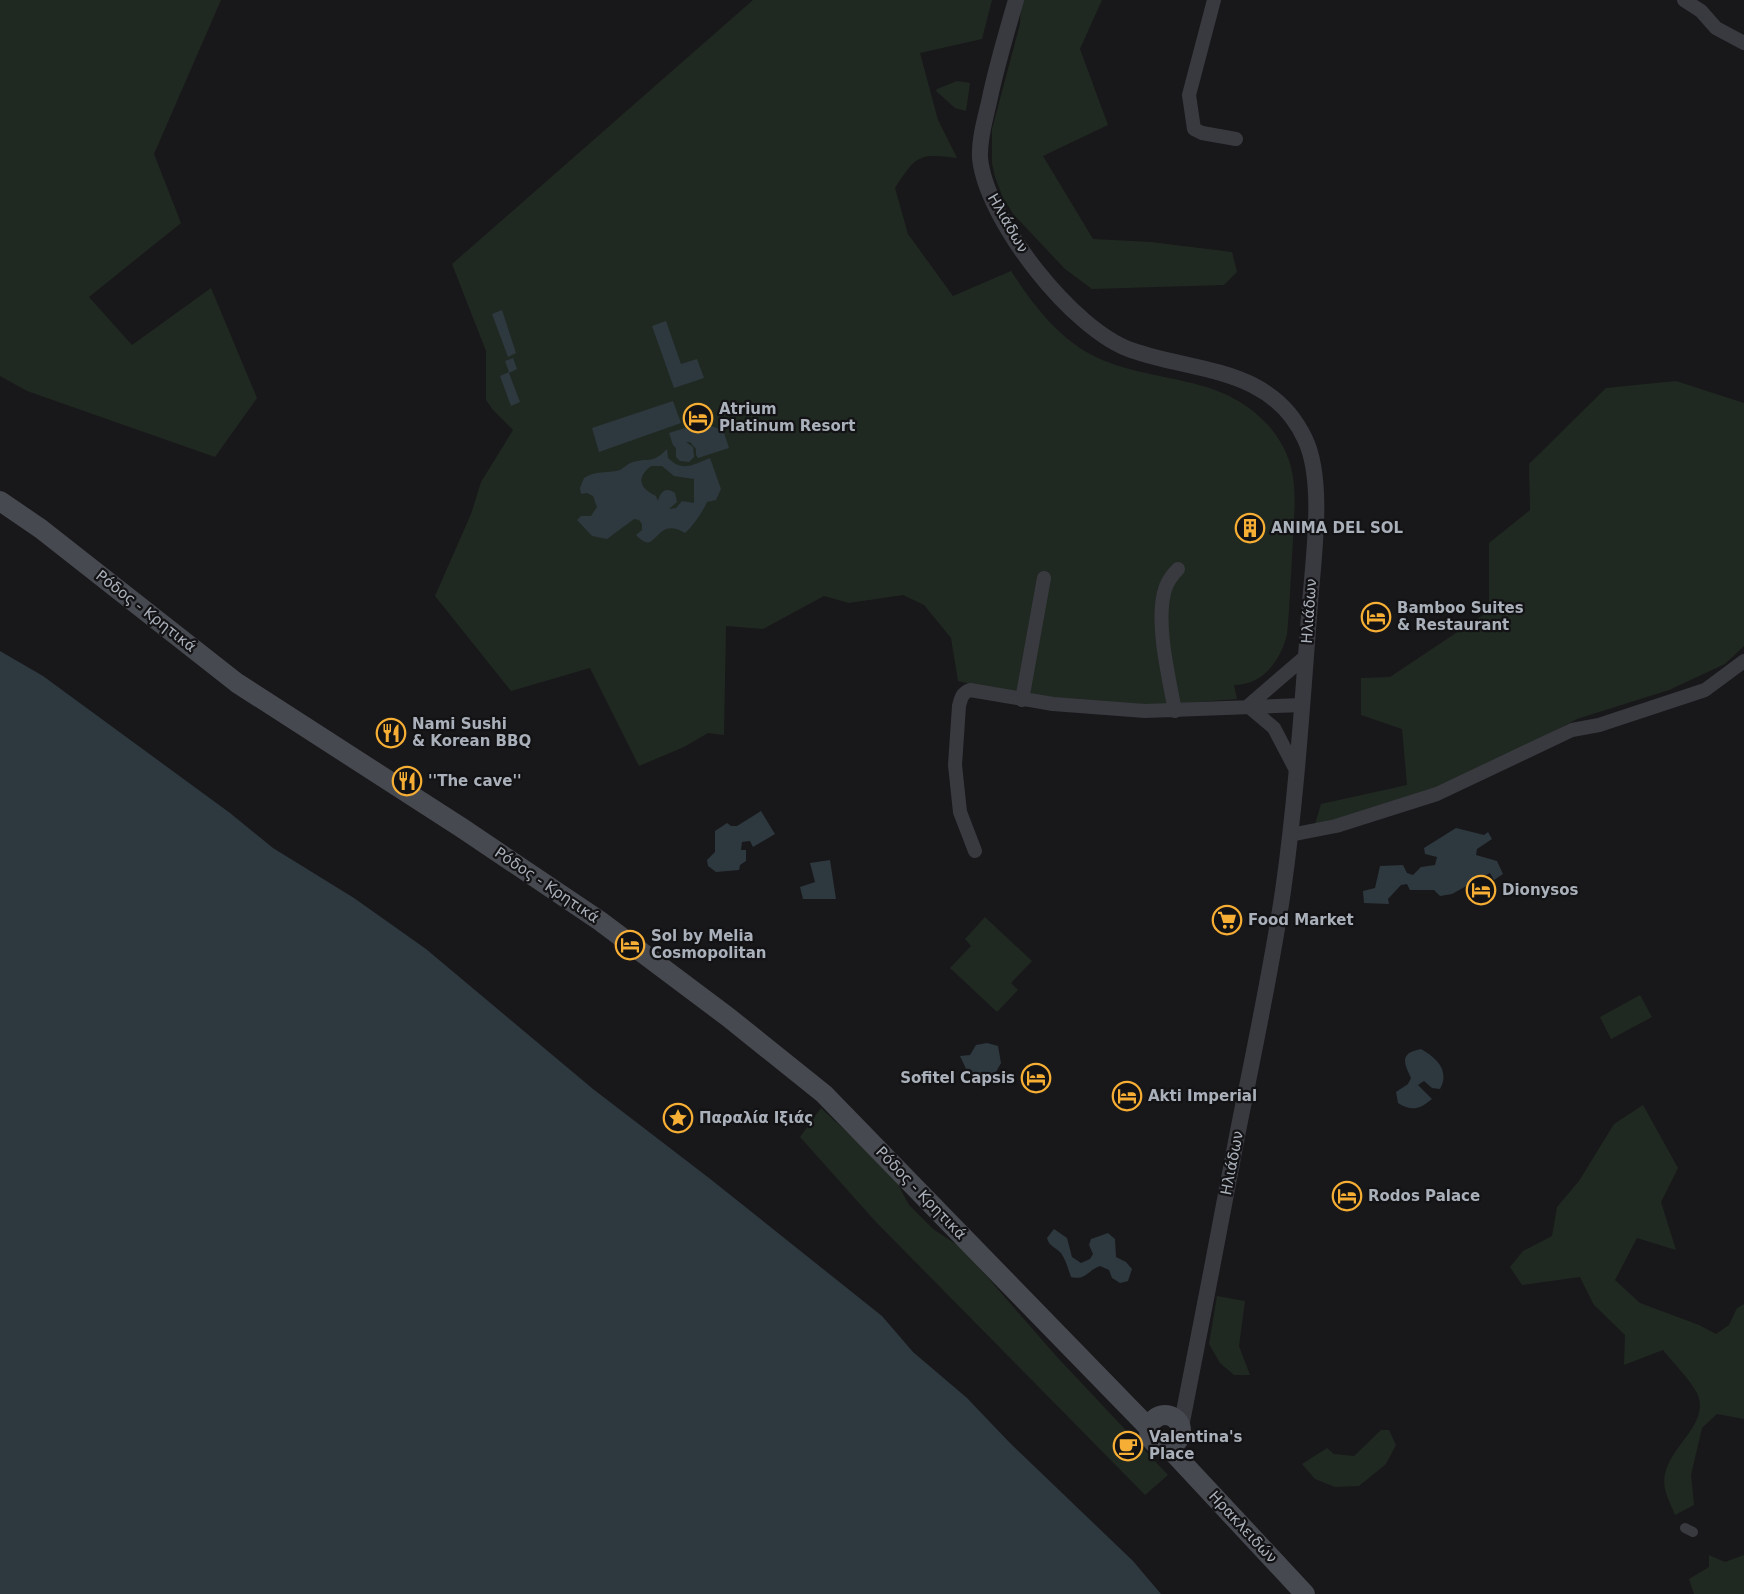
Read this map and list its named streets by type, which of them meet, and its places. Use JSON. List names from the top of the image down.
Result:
{
  "streets": {
    "main road": ["Ρόδος - Κρητικά", "Ηρακλειδών"],
    "street": ["Ηλιάδων"]
  },
  "crossings": [
    ["Ηλιάδων", "Ρόδος - Κρητικά"],
    ["Ηλιάδων", "Ηρακλειδών"],
    ["Ρόδος - Κρητικά", "Ηρακλειδών"]
  ],
  "places": {
    "hotel": [
      "Atrium Platinum Resort",
      "Bamboo Suites & Restaurant",
      "Dionysos",
      "Sol by Melia Cosmopolitan",
      "Sofitel Capsis",
      "Akti Imperial",
      "Rodos Palace"
    ],
    "building": ["ANIMA DEL SOL"],
    "restaurant": ["Nami Sushi & Korean BBQ", "''The cave''"],
    "supermarket": ["Food Market"],
    "place": ["Παραλία Ιξιάς"],
    "cafe": ["Valentina's Place"]
  }
}
